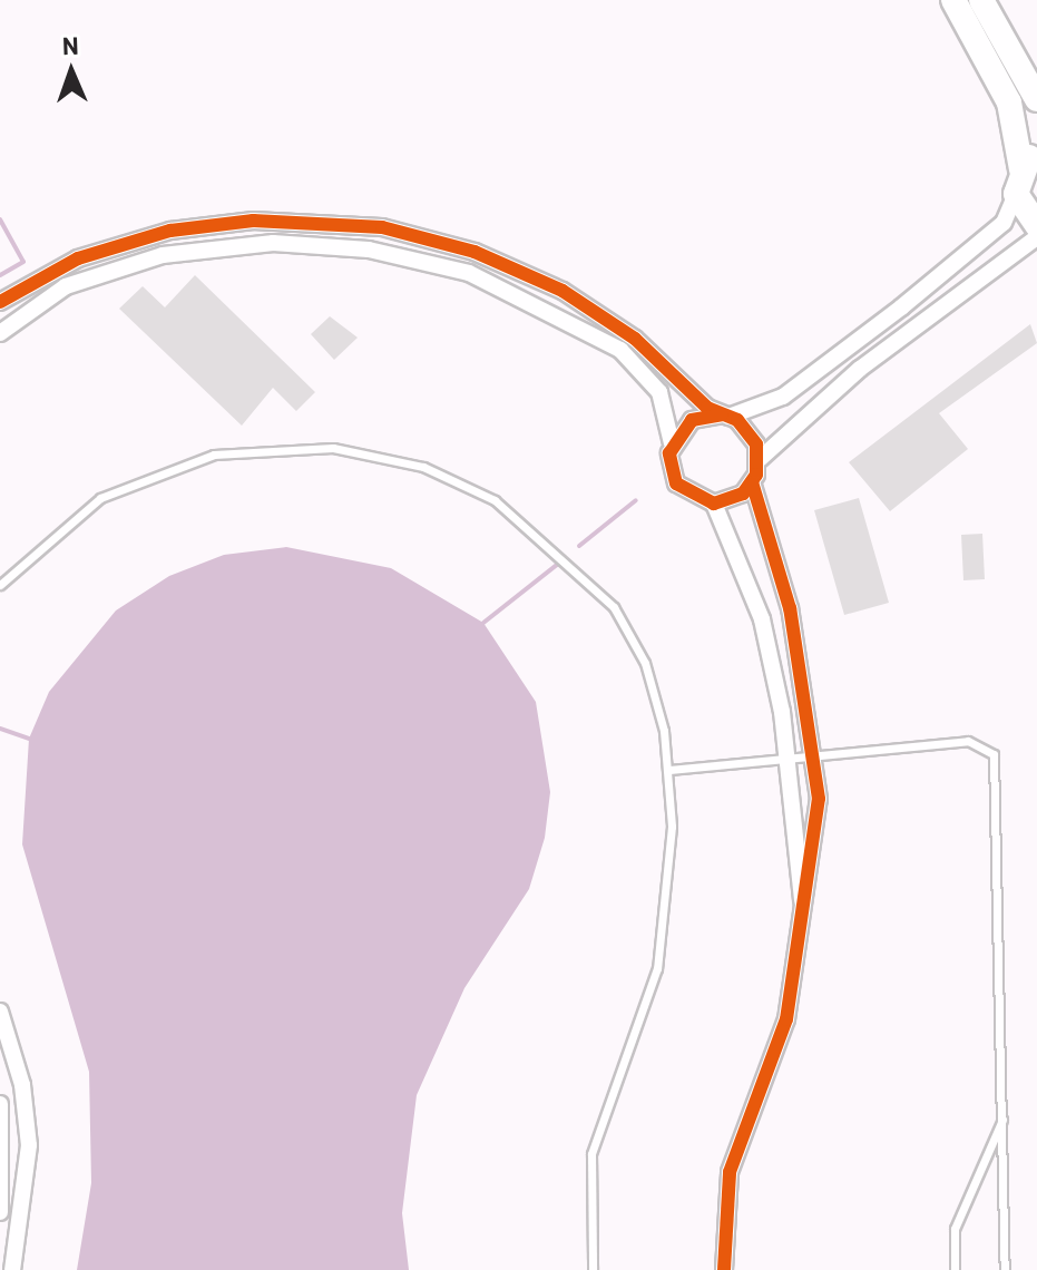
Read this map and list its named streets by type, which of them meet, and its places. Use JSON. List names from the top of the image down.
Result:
{
  "north": "top"
}
